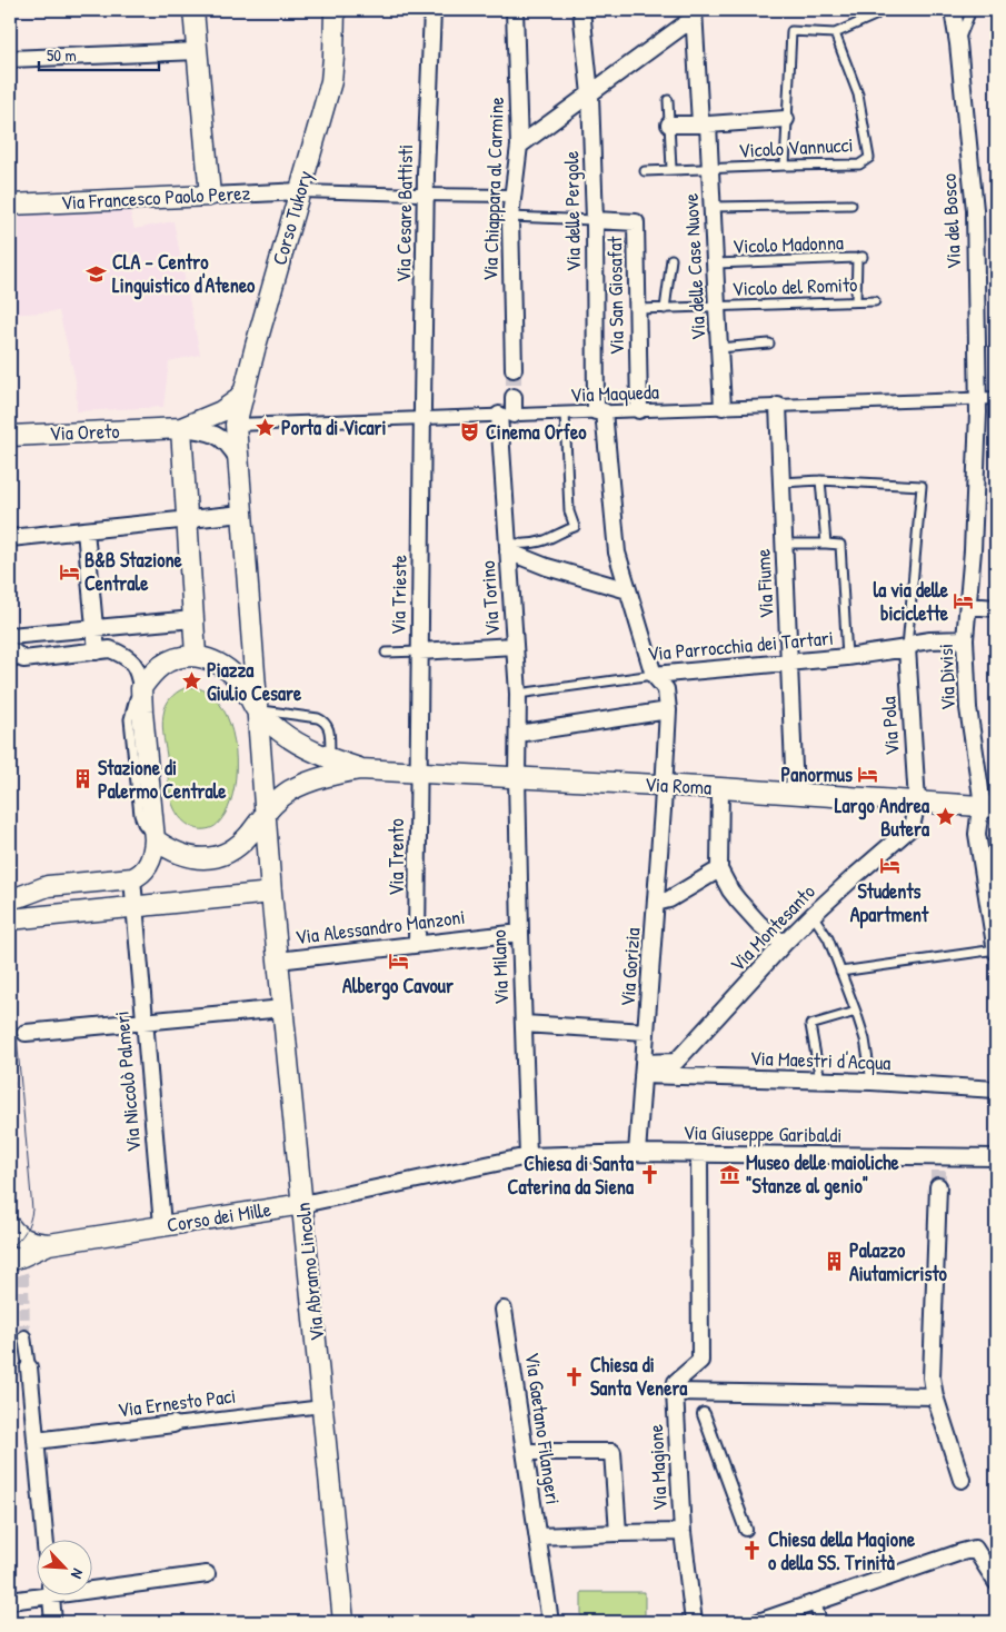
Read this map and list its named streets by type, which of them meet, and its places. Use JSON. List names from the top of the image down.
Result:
{
  "streets": {
    "street": [
      "Via Chiappara al Carmine",
      "Via Francesco Paolo Perez",
      "Via delle Pergole",
      "Via Cesare Battisti",
      "Corso Tukory",
      "Via del Bosco",
      "Via delle Case Nuove",
      "Via San Giosafat",
      "Via Maqueda",
      "Via Oreto",
      "Via Fiume",
      "Via Trieste",
      "Via Torino",
      "Via Parrocchia dei Tartari",
      "Via Divisi",
      "Via Pola",
      "Via Roma",
      "Via Trento",
      "Via Alessandro Manzoni",
      "Via Montesanto",
      "Via Milano",
      "Via Gorizia",
      "Via Maestri d'Acqua",
      "Via Niccolò Palmeri",
      "Via Giuseppe Garibaldi",
      "Corso dei Mille",
      "Via Abramo Lincoln",
      "Via Ernesto Paci",
      "Via Gaetano Filangeri",
      "Via Magione"
    ],
    "lane": ["Vicolo Vannucci", "Vicolo Madonna", "Vicolo del Romito"]
  },
  "crossings": [
    ["Vicolo Vannucci", "Via delle Case Nuove"],
    ["Via Francesco Paolo Perez", "Corso Tukory"],
    ["Via delle Pergole", "Via San Giosafat"],
    ["Via delle Pergole", "Via Maqueda"],
    ["Via delle Pergole", "Via Gorizia"],
    ["Via Cesare Battisti", "Via Maqueda"],
    ["Via Cesare Battisti", "Via Trieste"],
    ["Corso Tukory", "Via Maqueda"],
    ["Corso Tukory", "Via Oreto"],
    ["Corso Tukory", "Via Abramo Lincoln"],
    ["Via del Bosco", "Via Maqueda"],
    ["Via del Bosco", "Via Divisi"],
    ["Vicolo Madonna", "Via delle Case Nuove"],
    ["Vicolo Madonna", "Vicolo del Romito"],
    ["Via delle Case Nuove", "Vicolo del Romito"],
    ["Via delle Case Nuove", "Via Maqueda"],
    ["Vicolo del Romito", "Via San Giosafat"],
    ["Via San Giosafat", "Via Maqueda"],
    ["Via Maqueda", "Via Fiume"],
    ["Via Maqueda", "Via Trieste"],
    ["Via Maqueda", "Via Torino"],
    ["Via Maqueda", "Via Divisi"],
    ["Via Fiume", "Via Parrocchia dei Tartari"],
    ["Via Fiume", "Via Roma"],
    ["Via Trieste", "Via Roma"],
    ["Via Trieste", "Via Trento"],
    ["Via Torino", "Via Parrocchia dei Tartari"],
    ["Via Torino", "Via Roma"],
    ["Via Torino", "Via Milano"],
    ["Via Parrocchia dei Tartari", "Via Divisi"],
    ["Via Parrocchia dei Tartari", "Via Pola"],
    ["Via Parrocchia dei Tartari", "Via Gorizia"],
    ["Via Divisi", "Via Roma"],
    ["Via Pola", "Via Roma"],
    ["Via Pola", "Via Montesanto"],
    ["Via Roma", "Via Trento"],
    ["Via Roma", "Via Montesanto"],
    ["Via Roma", "Via Milano"],
    ["Via Roma", "Via Gorizia"],
    ["Via Trento", "Via Alessandro Manzoni"],
    ["Via Alessandro Manzoni", "Via Milano"],
    ["Via Alessandro Manzoni", "Via Abramo Lincoln"],
    ["Via Montesanto", "Via Gorizia"],
    ["Via Montesanto", "Via Maestri d'Acqua"],
    ["Via Milano", "Via Giuseppe Garibaldi"],
    ["Via Milano", "Corso dei Mille"],
    ["Via Gorizia", "Via Maestri d'Acqua"],
    ["Via Gorizia", "Via Giuseppe Garibaldi"],
    ["Via Niccolò Palmeri", "Corso dei Mille"],
    ["Via Giuseppe Garibaldi", "Corso dei Mille"],
    ["Corso dei Mille", "Via Abramo Lincoln"],
    ["Via Abramo Lincoln", "Via Ernesto Paci"]
  ],
  "places": {
    "school or university": ["CLA - Centro Linguistico d'Ateneo"],
    "place": ["Porta di Vicari", "Piazza Giulio Cesare", "Largo Andrea Butera"],
    "theatre": ["Cinema Orfeo"],
    "hotel": [
      "B&B Stazione Centrale",
      "la via delle biciclette",
      "Panormus",
      "Students Apartment",
      "Albergo Cavour"
    ],
    "building": ["Stazione di Palermo Centrale", "Palazzo Aiutamicristo"],
    "museum": ["Museo delle maioliche \"Stanze al genio\""],
    "church": ["Chiesa di Santa Caterina da Siena", "Chiesa di Santa Venera", "Chiesa della Magione o della SS. Trinità"]
  },
  "scale_bar": "50 m",
  "north": "bottom right"
}
